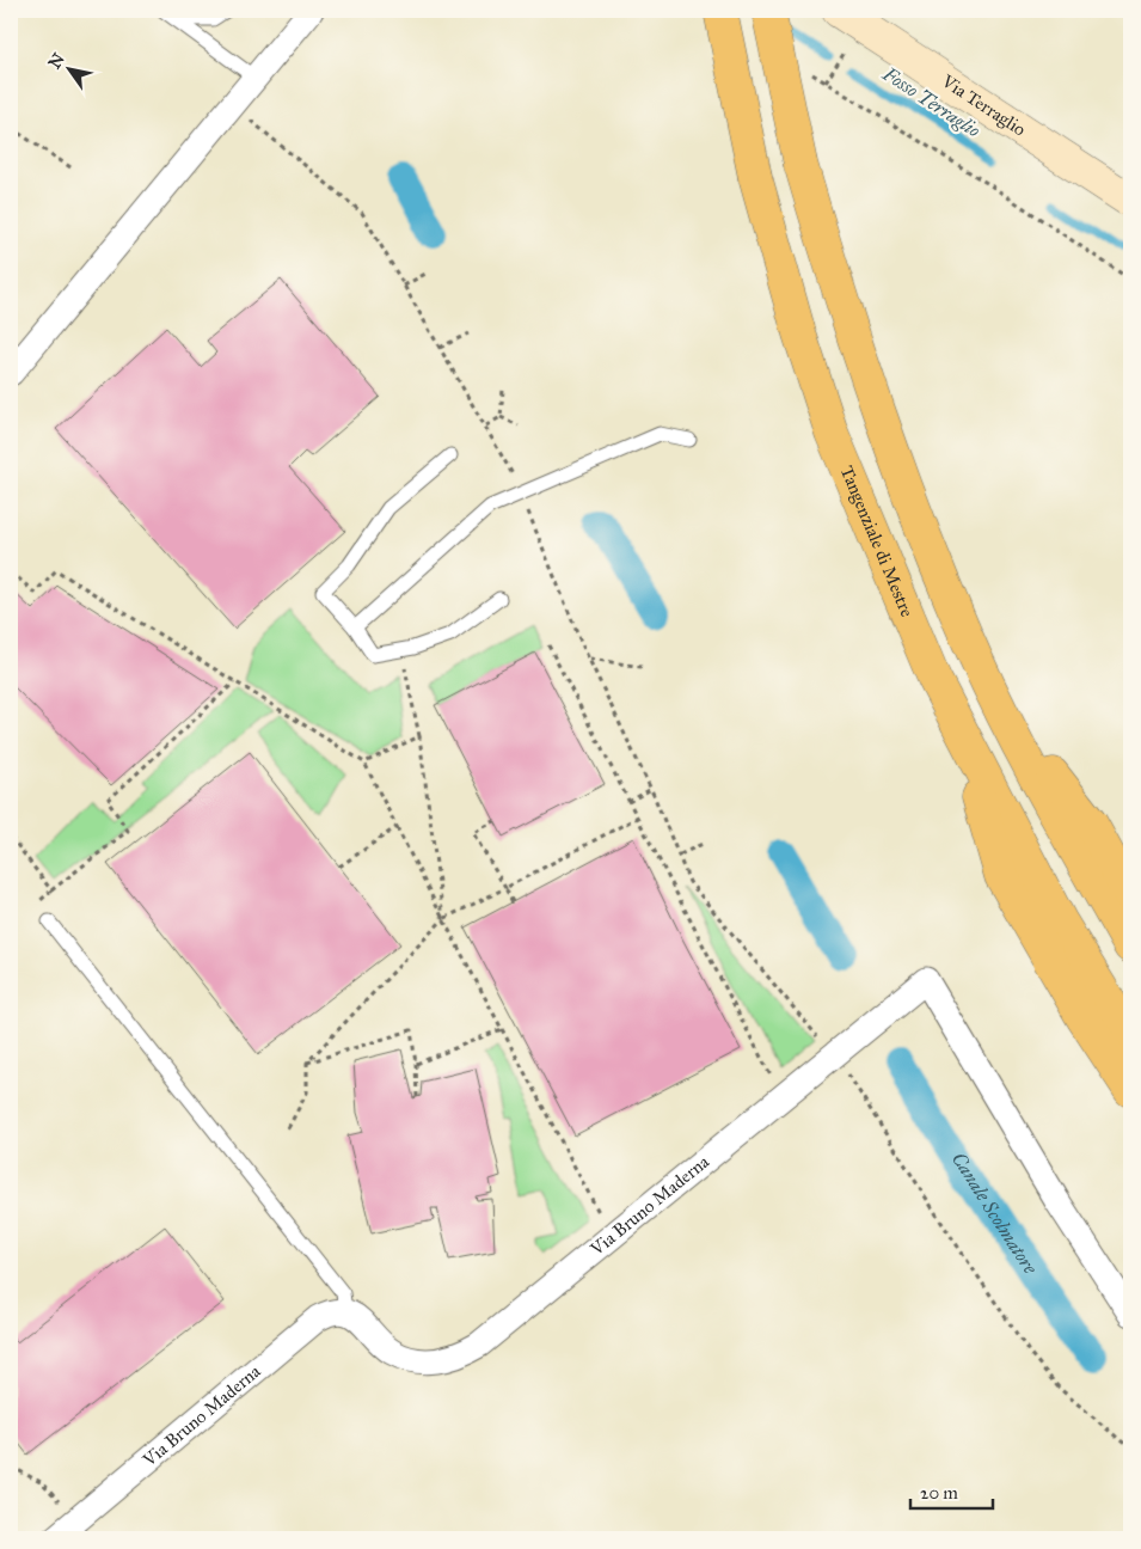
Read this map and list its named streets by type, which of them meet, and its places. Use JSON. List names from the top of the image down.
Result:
{
  "streets": {
    "highway": ["Tangenziale di Mestre"],
    "main road": ["Via Terraglio"],
    "street": ["Via Bruno Maderna"]
  },
  "water": ["Fosso Terraglio", "Canale Scolmatore"],
  "scale_bar": "20 m",
  "north": "top left"
}
